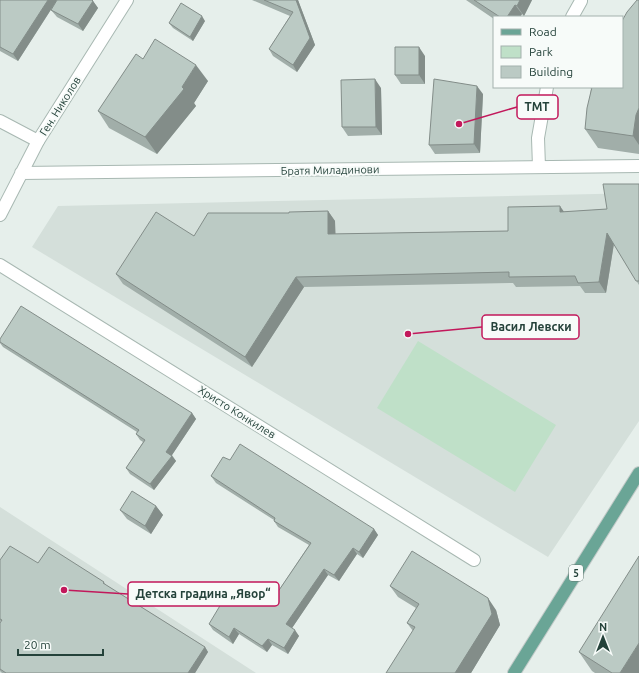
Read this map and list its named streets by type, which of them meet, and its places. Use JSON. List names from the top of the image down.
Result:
{
  "streets": {
    "main road": ["5"],
    "street": ["Ген. Николов", "Братя Миладинови", "Христо Конкилев"]
  },
  "crossings": [
    ["Ген. Николов", "Братя Миладинови"]
  ],
  "places": ["TMT", "Васил Левски", "Детска градина „Явор“"],
  "legend": ["Road", "Park", "Building"],
  "scale_bar": "20 m",
  "north": "top"
}
